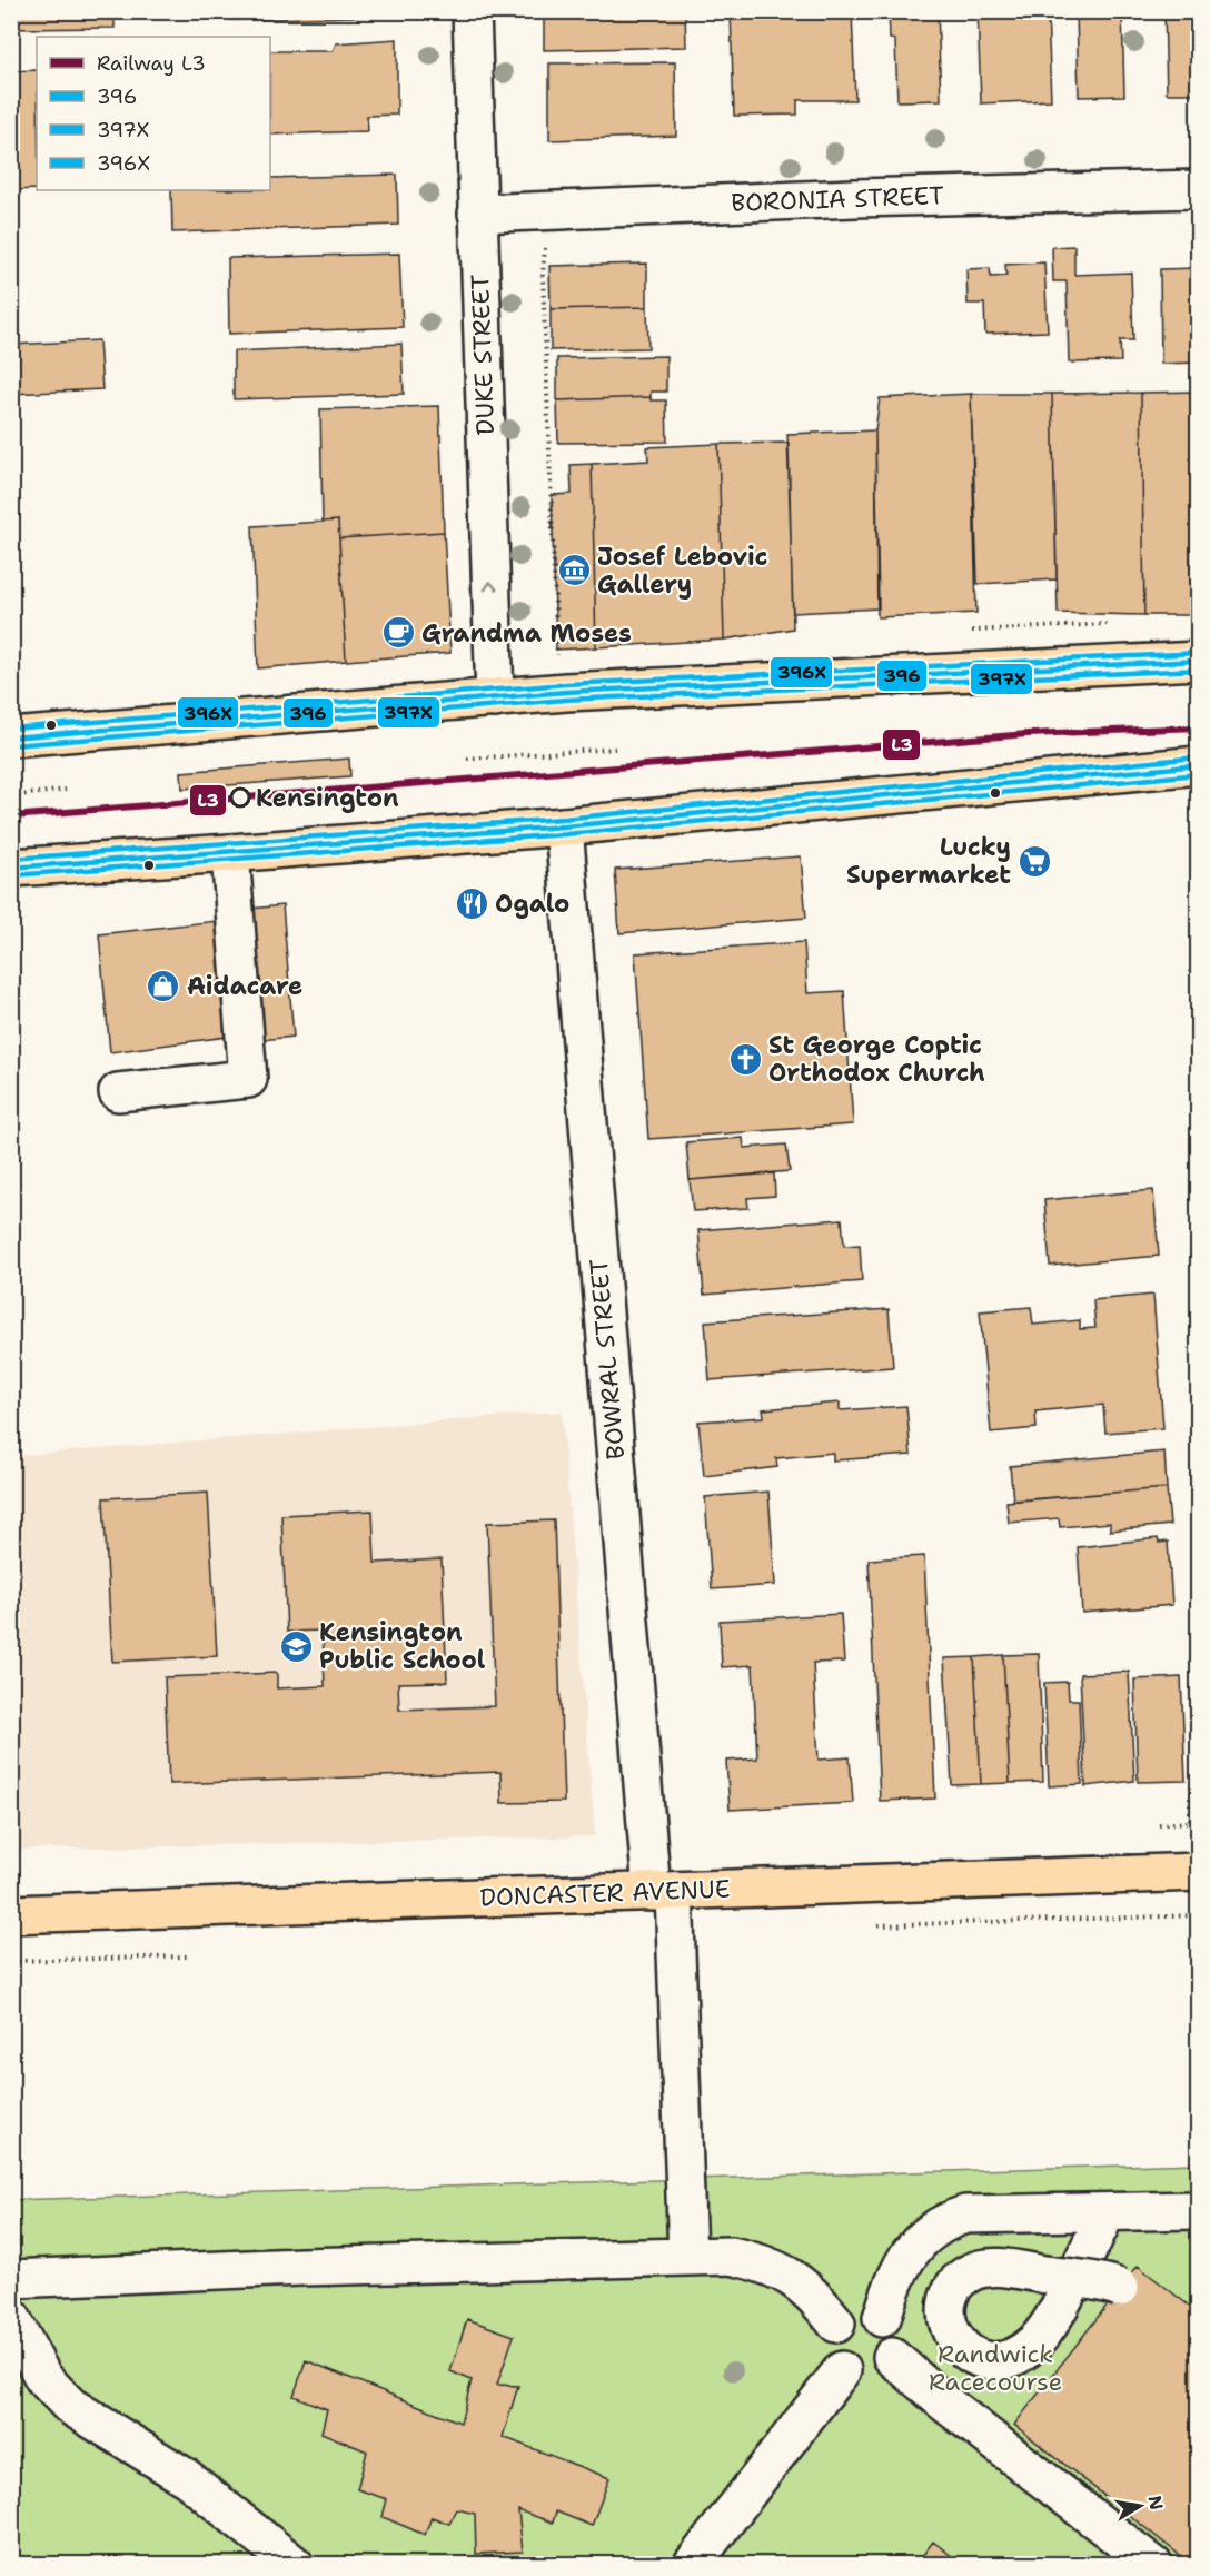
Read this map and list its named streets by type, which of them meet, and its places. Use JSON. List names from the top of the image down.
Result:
{
  "streets": {
    "main road": ["DONCASTER AVENUE"],
    "street": ["BORONIA STREET", "DUKE STREET", "BOWRAL STREET"]
  },
  "crossings": [
    ["BORONIA STREET", "DUKE STREET"],
    ["BOWRAL STREET", "DONCASTER AVENUE"]
  ],
  "one_way": ["DUKE STREET"],
  "parks": ["Randwick Racecourse"],
  "places": {
    "museum": ["Josef Lebovic Gallery"],
    "cafe": ["Grandma Moses"],
    "other": ["Kensington"],
    "supermarket": ["Lucky Supermarket"],
    "restaurant": ["Ogalo"],
    "shop": ["Aidacare"],
    "church": ["St George Coptic Orthodox Church"],
    "school or university": ["Kensington Public School"]
  },
  "lines": [
    "transit line 396X",
    "transit line 396",
    "transit line 397X",
    "rail line L3"
  ],
  "legend": [
    "Railway L3",
    "396",
    "397X",
    "396X"
  ],
  "north": "right"
}
